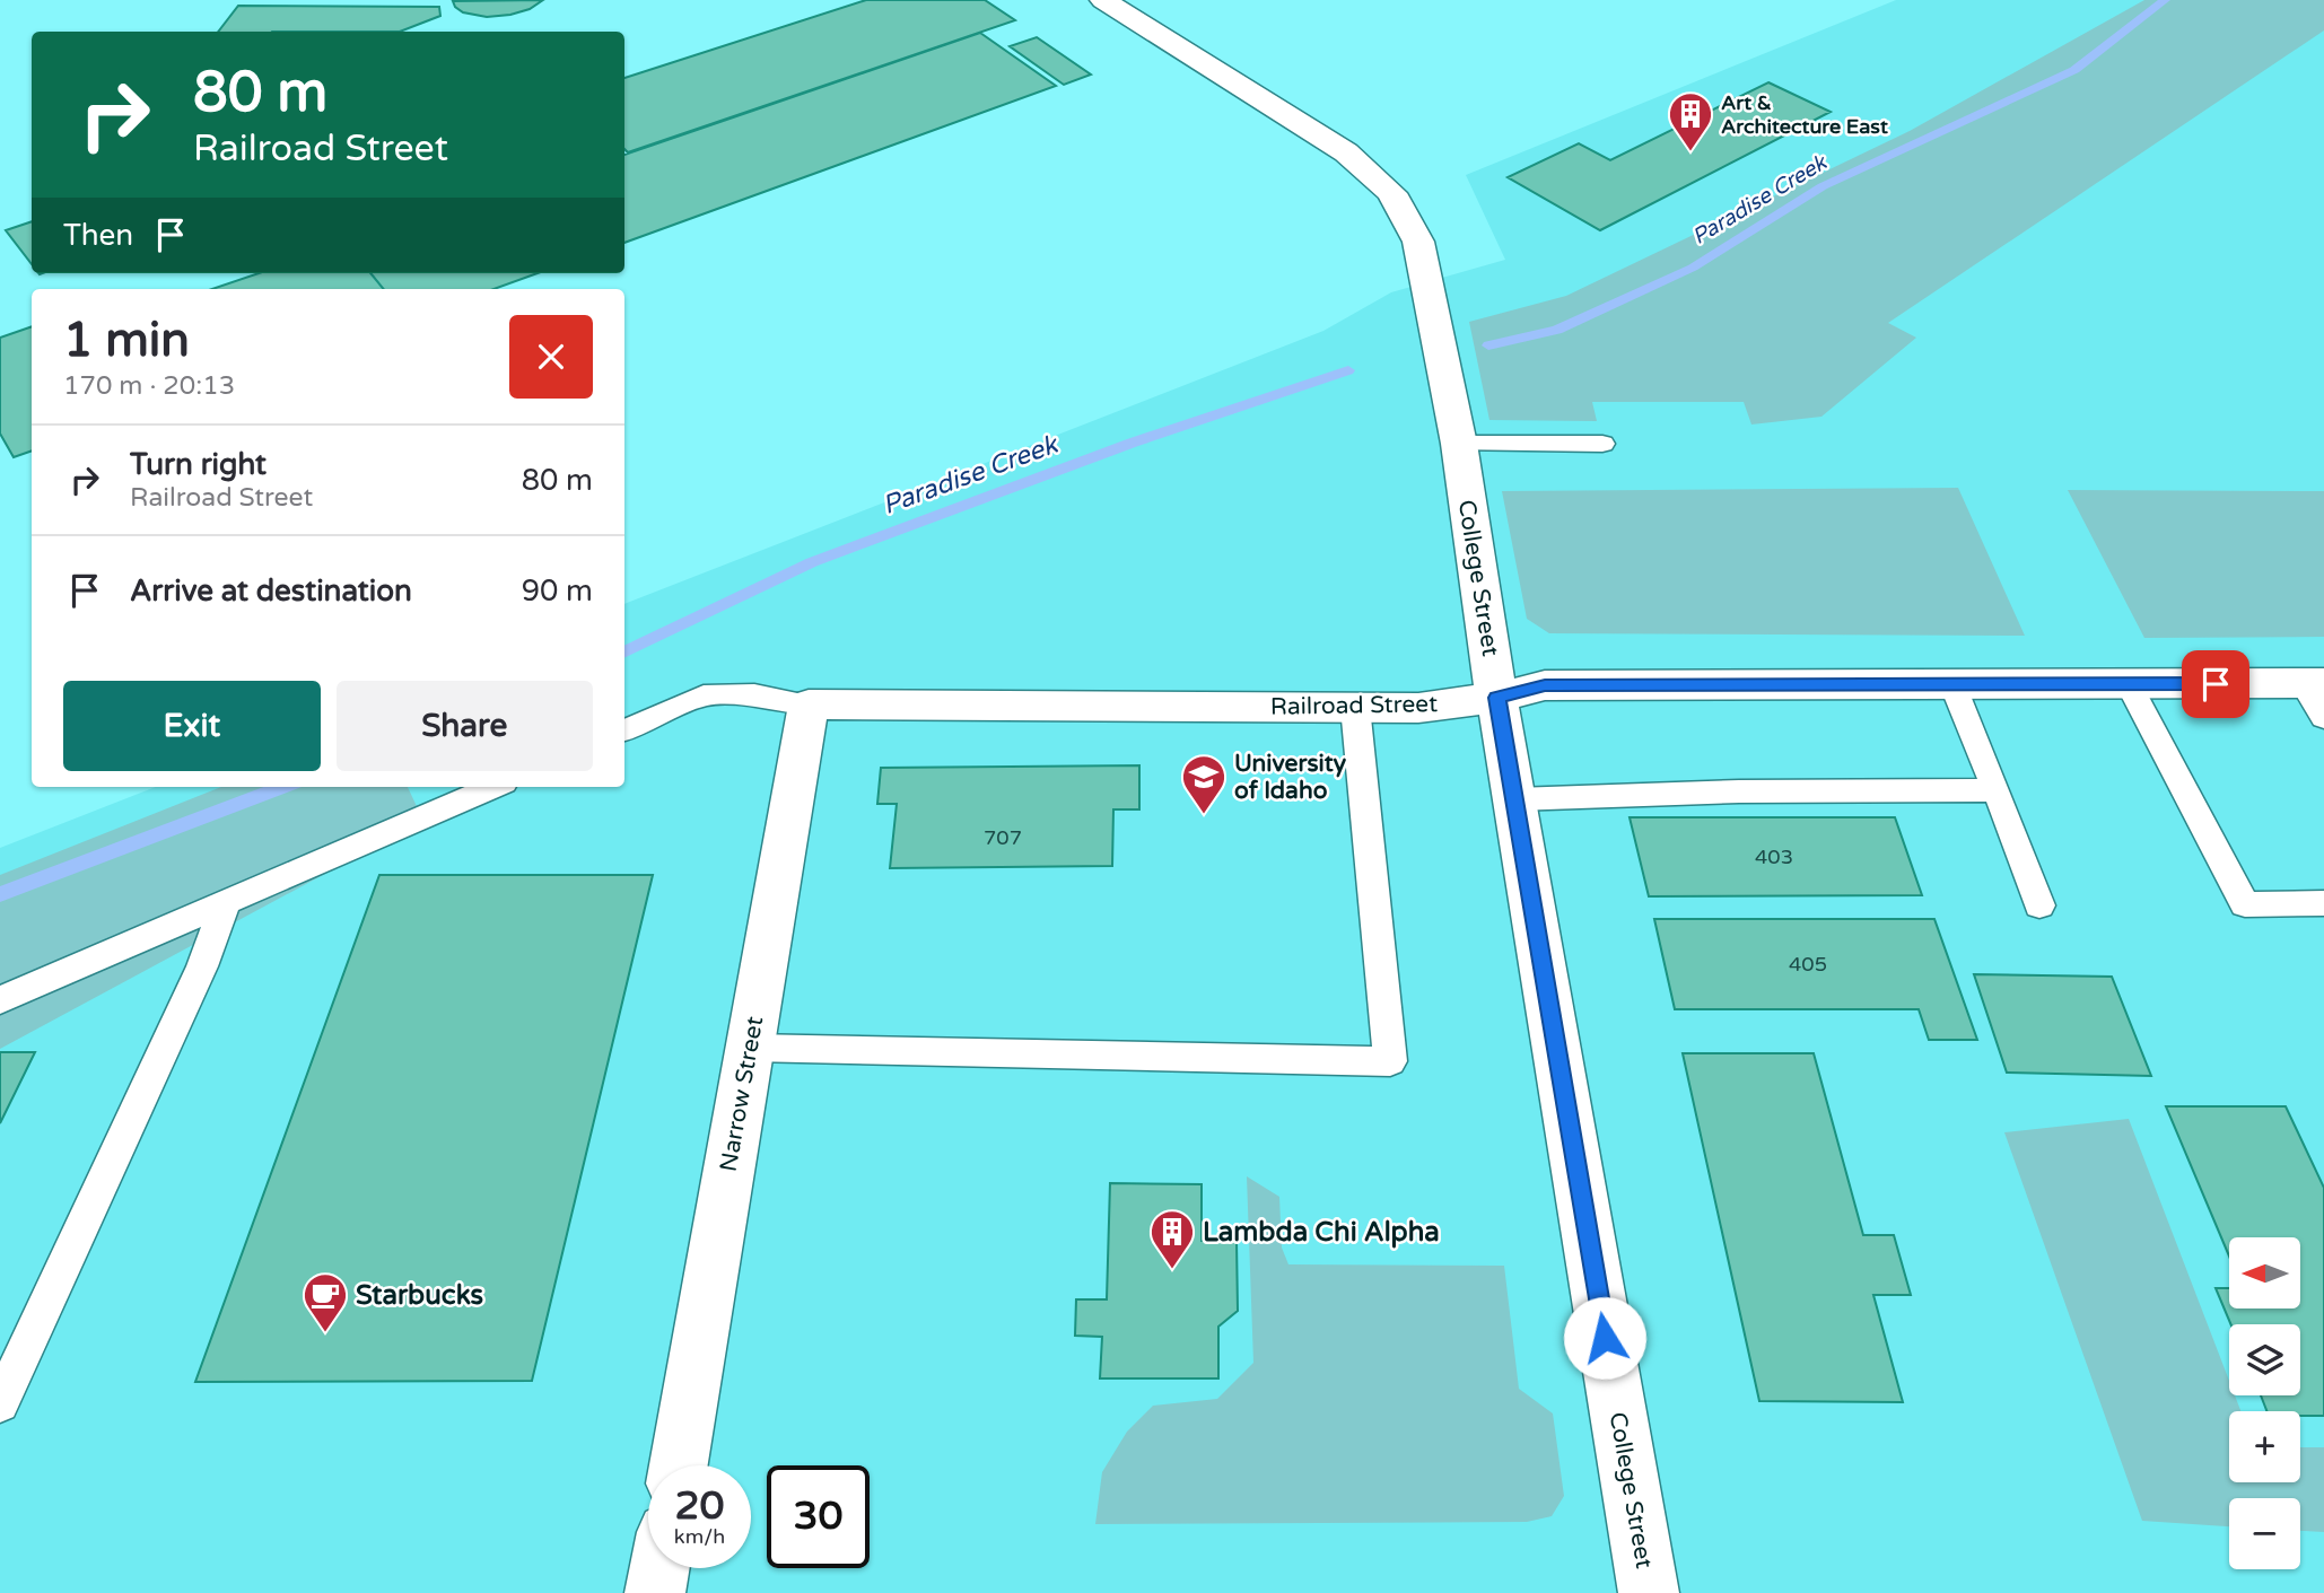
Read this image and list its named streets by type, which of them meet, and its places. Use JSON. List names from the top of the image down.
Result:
{
  "streets": {
    "street": ["College Street", "Railroad Street", "Narrow Street"]
  },
  "crossings": [
    ["College Street", "Railroad Street"],
    ["Railroad Street", "Narrow Street"]
  ],
  "water": ["Paradise Creek"],
  "places": {
    "building": ["Art & Architecture East", "Lambda Chi Alpha"],
    "school or university": ["University of Idaho"],
    "cafe": ["Starbucks"]
  },
  "house_numbers": ["707", "403", "405"],
  "north": "left",
  "page": {
    "turn": ["80 m", "Railroad Street"],
    "then": "Then",
    "heading": ["1 min", "170 m · 20:13"],
    "list": [
      {
        "name": "Turn right",
        "note": "Railroad Street",
        "value": "80 m"
      },
      {
        "name": "Arrive at destination",
        "value": "90 m"
      }
    ],
    "buttons": ["Exit", "Share"],
    "map_buttons": ["+", "−"],
    "speed": "20 km/h",
    "limit": "30"
  }
}
